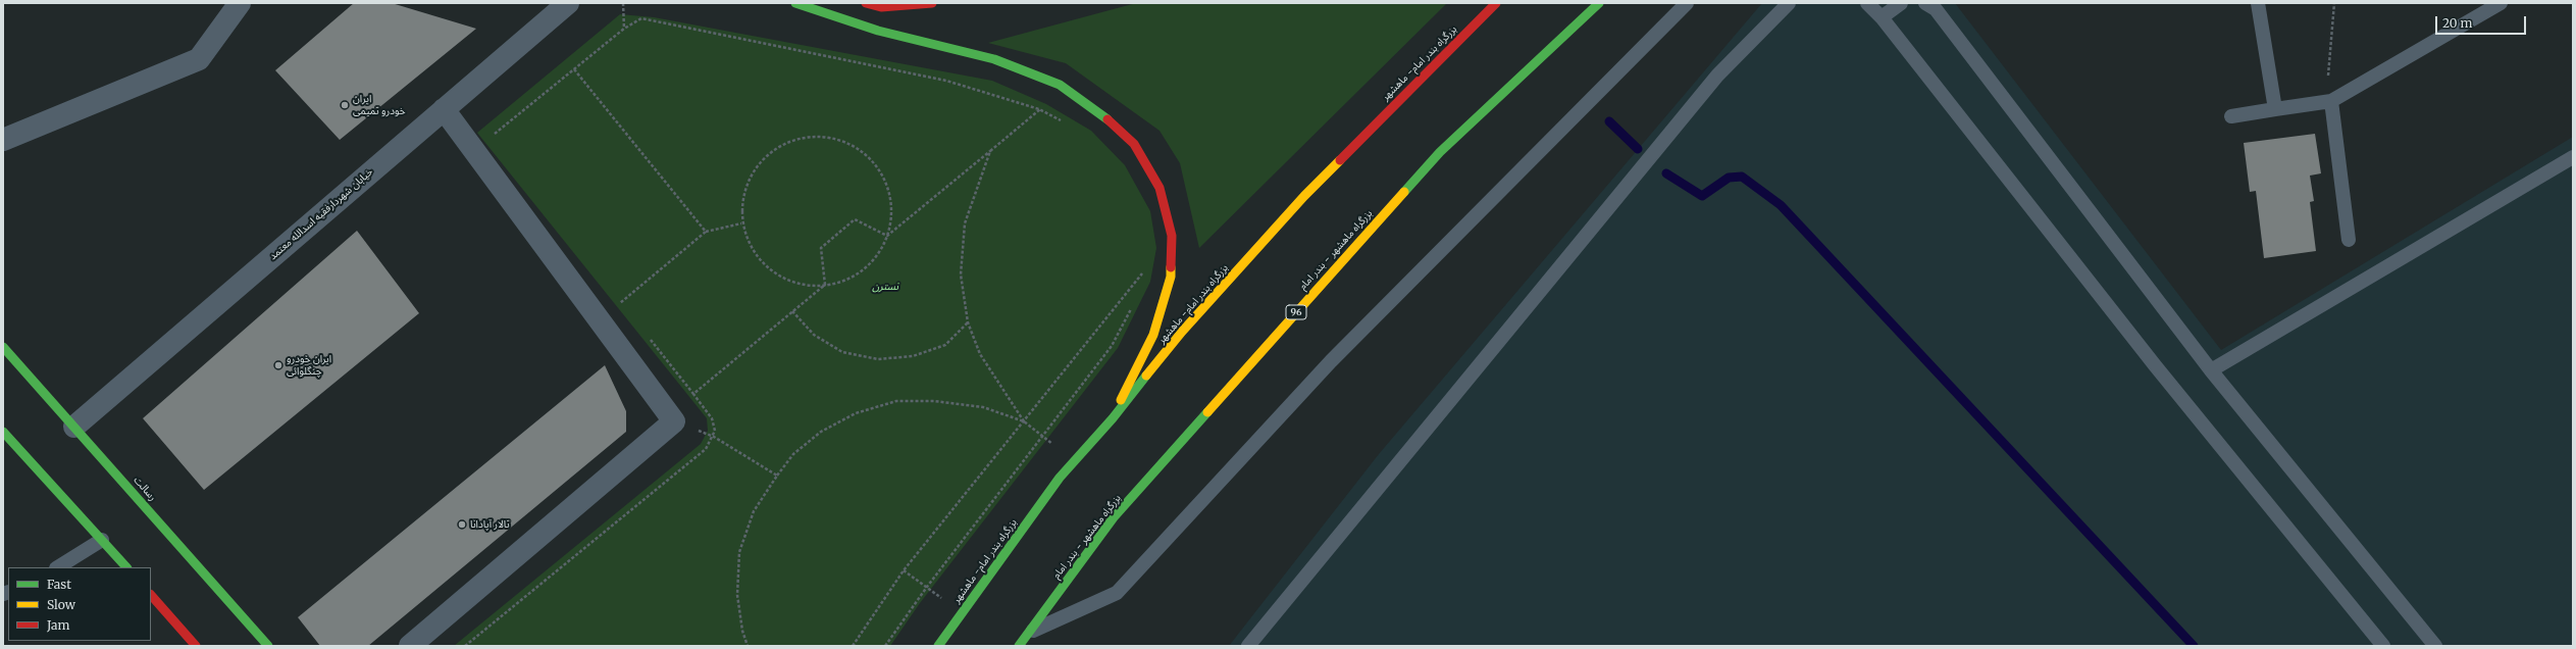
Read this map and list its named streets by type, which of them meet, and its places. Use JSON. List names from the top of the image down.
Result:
{
  "streets": {
    "main road": [
      "بزرگراه بندر امام- ماهشهر",
      "بزرگراه ماهشهر - بندر امام",
      "96",
      "رسالت"
    ],
    "street": ["خیابان شهردارفقیه اسدالله معتمد"]
  },
  "crossings": [
    ["خیابان شهردارفقیه اسدالله معتمد", "رسالت"]
  ],
  "parks": ["نسترن"],
  "places": ["ایران خودرو تمیمی", "ایران خودرو چنگلوائی", "تالار آپادانا"],
  "legend": ["Fast", "Slow", "Jam"],
  "scale_bar": "20 m"
}
